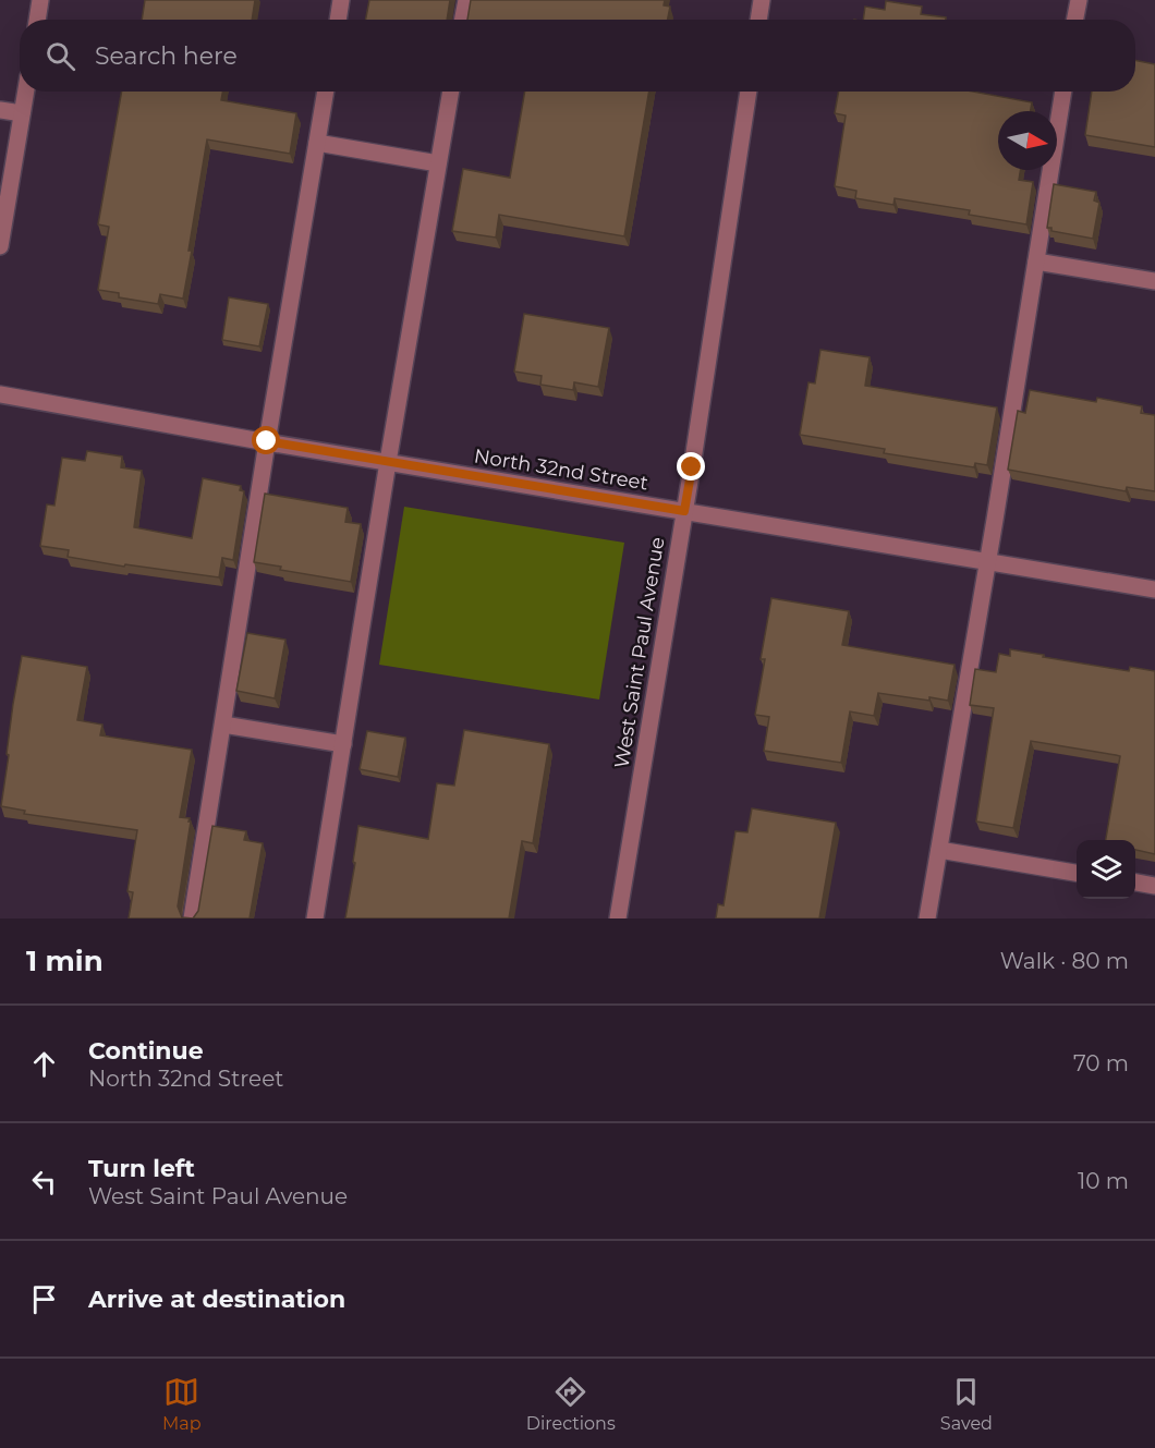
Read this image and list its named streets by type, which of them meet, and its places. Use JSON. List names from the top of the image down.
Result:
{
  "streets": {
    "street": ["North 32nd Street", "West Saint Paul Avenue"]
  },
  "crossings": [
    ["North 32nd Street", "West Saint Paul Avenue"]
  ],
  "north": "right",
  "page": {
    "search": "Search here",
    "heading": ["1 min", "Walk · 80 m"],
    "list": [
      ["Continue", "North 32nd Street", "70 m"],
      ["Turn left", "West Saint Paul Avenue", "10 m"],
      "Arrive at destination"
    ],
    "nav": ["Map", "Directions", "Saved"]
  }
}
